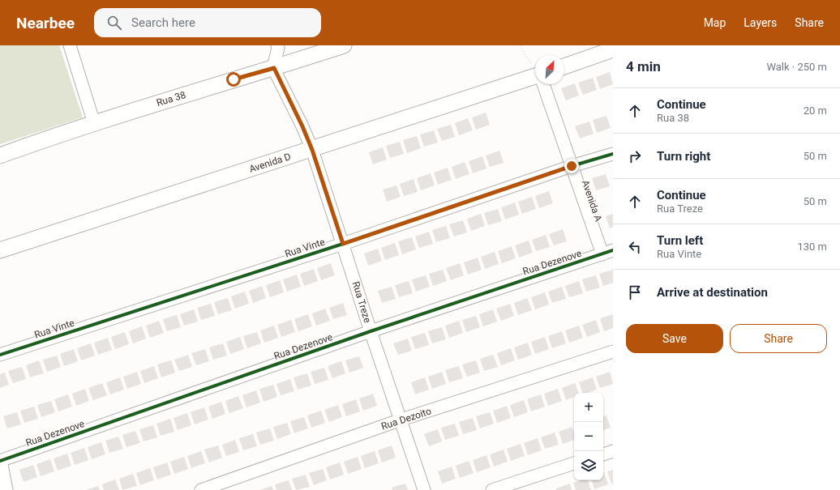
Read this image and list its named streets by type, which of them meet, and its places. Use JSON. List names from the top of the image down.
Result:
{
  "streets": {
    "street": [
      "Rua 38",
      "Avenida D",
      "Avenida A",
      "Rua Vinte",
      "Rua Dezenove",
      "Rua Treze",
      "Rua Dezoito"
    ]
  },
  "crossings": [
    ["Rua 38", "Rua Treze"],
    ["Avenida D", "Rua Treze"],
    ["Avenida A", "Rua Vinte"],
    ["Avenida A", "Rua Dezenove"],
    ["Rua Vinte", "Rua Treze"],
    ["Rua Dezenove", "Rua Treze"],
    ["Rua Treze", "Rua Dezoito"]
  ],
  "north": "top right",
  "page": {
    "header": "Nearbee",
    "search": "Search here",
    "nav": ["Map", "Layers", "Share"],
    "heading": ["4 min", "Walk · 250 m"],
    "list": [
      ["Continue", "Rua 38", "20 m"],
      ["Turn right", "50 m"],
      ["Continue", "Rua Treze", "50 m"],
      ["Turn left", "Rua Vinte", "130 m"],
      "Arrive at destination"
    ],
    "buttons": ["Save", "Share"],
    "map_buttons": ["+", "−"]
  }
}
